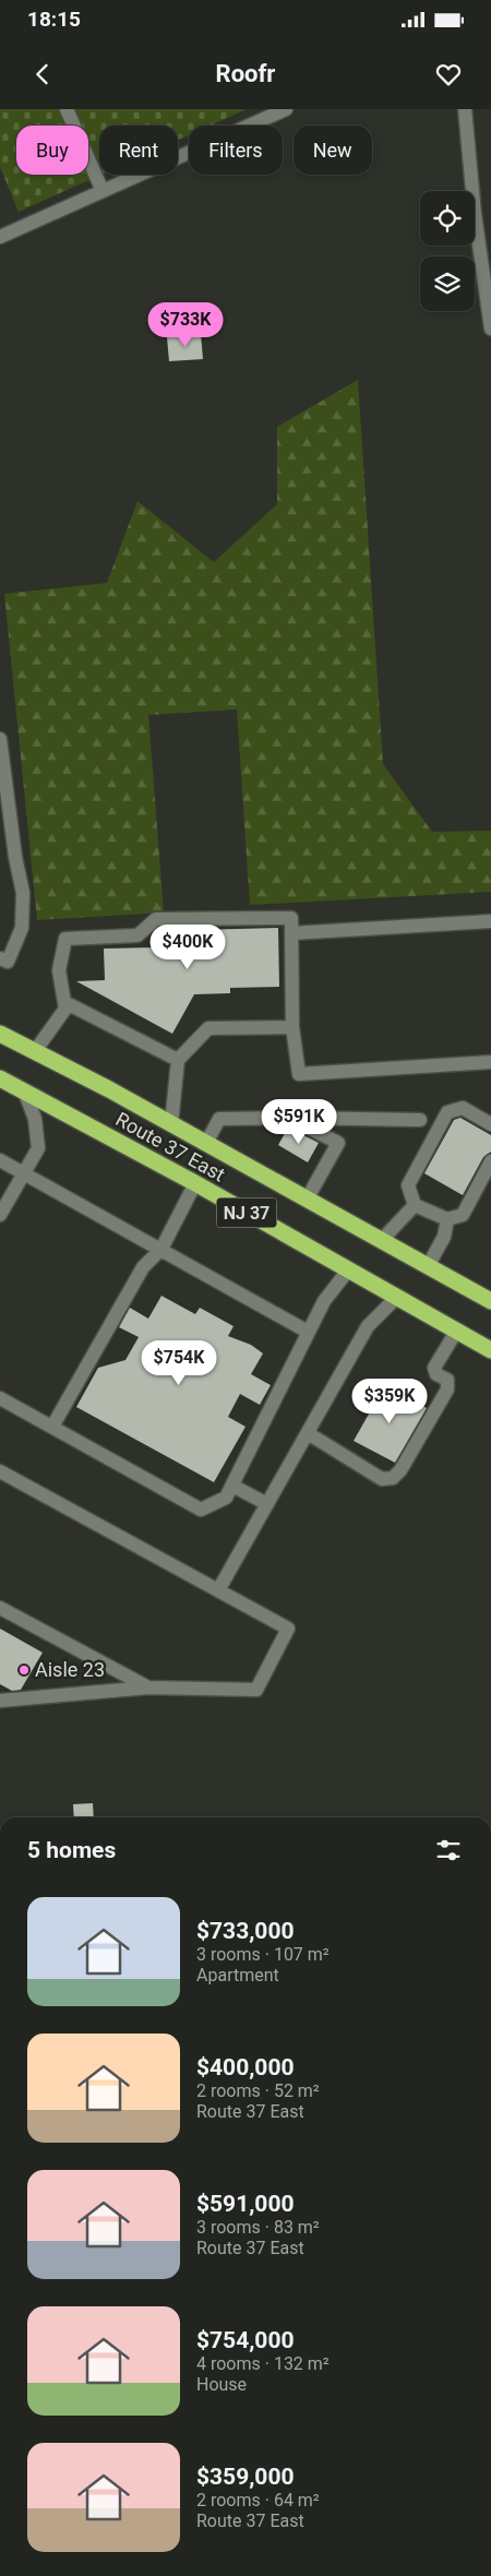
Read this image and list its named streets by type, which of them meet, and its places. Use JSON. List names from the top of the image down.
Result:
{
  "streets": {
    "highway": ["Route 37 East", "NJ 37"]
  },
  "places": ["Aisle 23"],
  "page": {
    "status": "18:15",
    "header": "Roofr",
    "chip": [
      "Buy",
      "Rent",
      "Filters",
      "New"
    ],
    "price": [
      "$733K",
      "$400K",
      "$591K",
      "$754K",
      "$359K"
    ],
    "heading": "5 homes",
    "list": [
      {
        "name": "$733,000",
        "note": "3 rooms · 107 m² · Apartment"
      },
      {
        "name": "$400,000",
        "note": "2 rooms · 52 m² · Route 37 East"
      },
      {
        "name": "$591,000",
        "note": "3 rooms · 83 m² · Route 37 East"
      },
      {
        "name": "$754,000",
        "note": "4 rooms · 132 m² · House"
      },
      {
        "name": "$359,000",
        "note": "2 rooms · 64 m² · Route 37 East"
      }
    ]
  }
}
